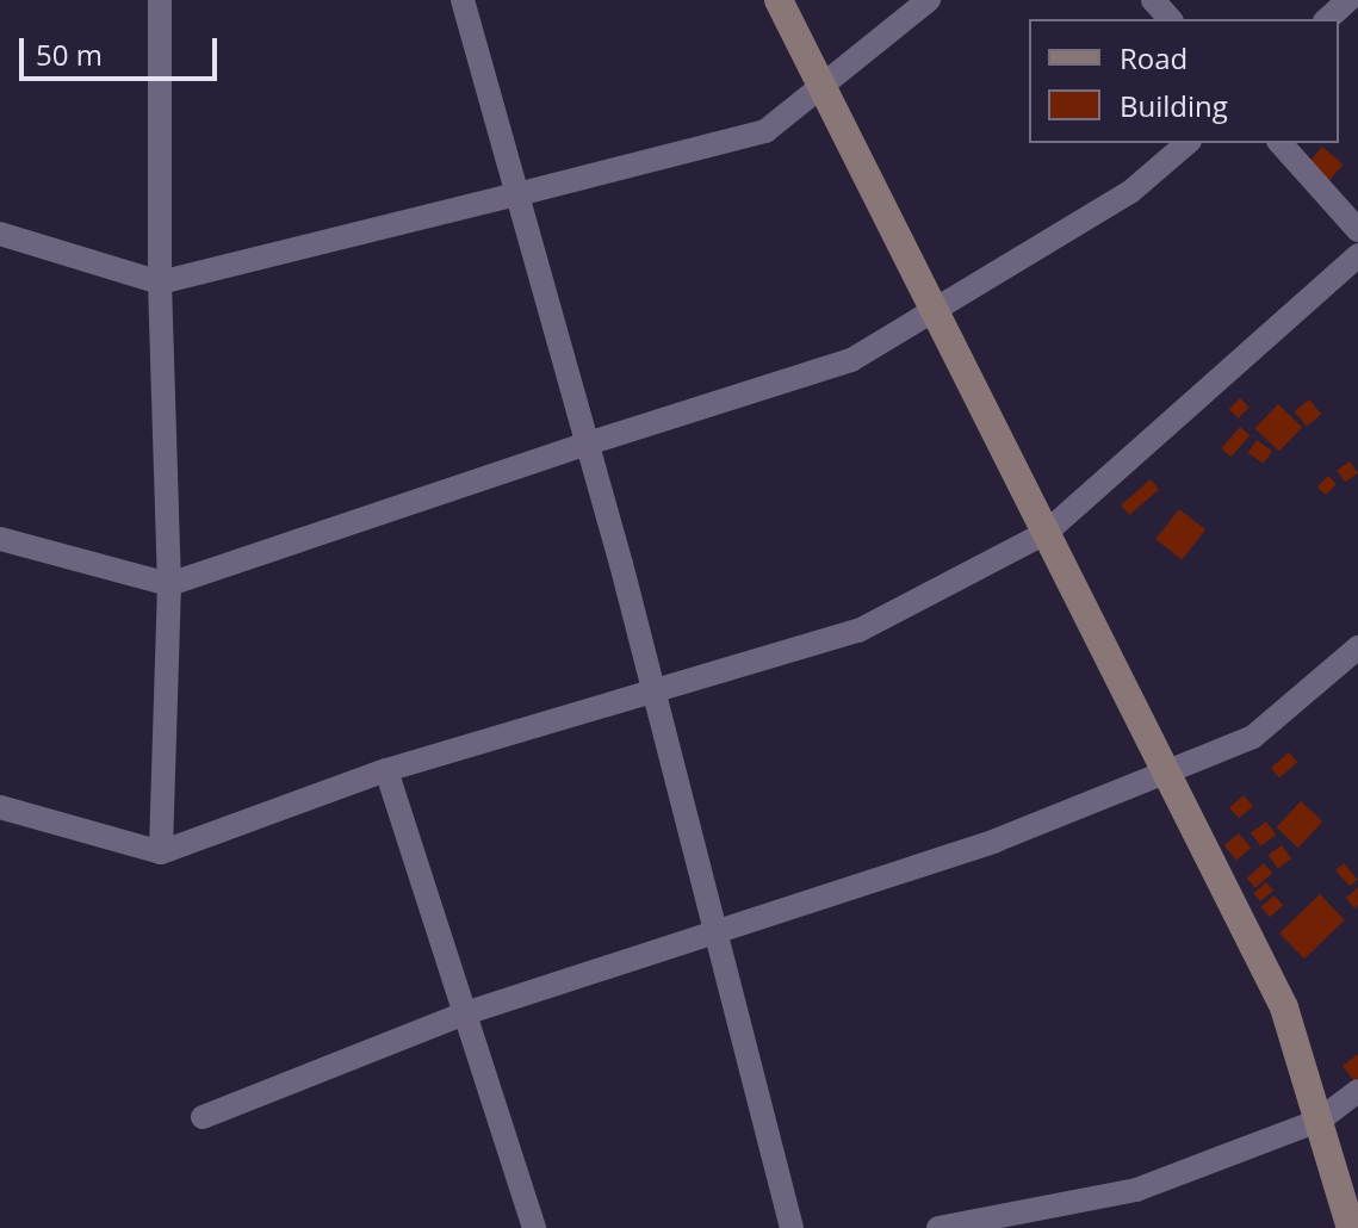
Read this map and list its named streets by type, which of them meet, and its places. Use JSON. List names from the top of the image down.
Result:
{
  "legend": ["Road", "Building"],
  "scale_bar": "50 m"
}
